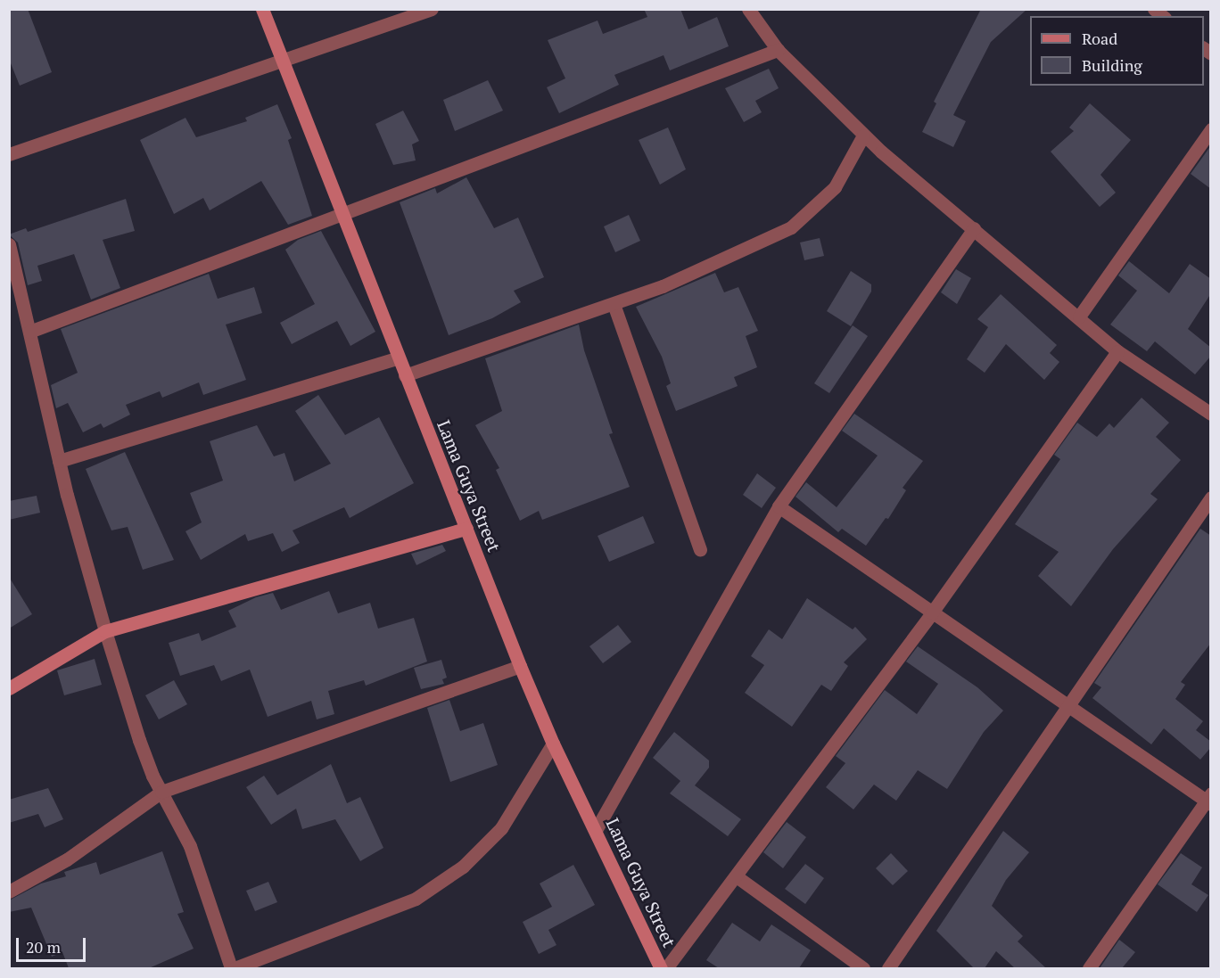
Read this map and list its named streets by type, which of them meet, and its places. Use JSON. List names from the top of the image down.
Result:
{
  "streets": {
    "street": ["Lama Guya Street"]
  },
  "legend": ["Road", "Building"],
  "scale_bar": "20 m"
}
